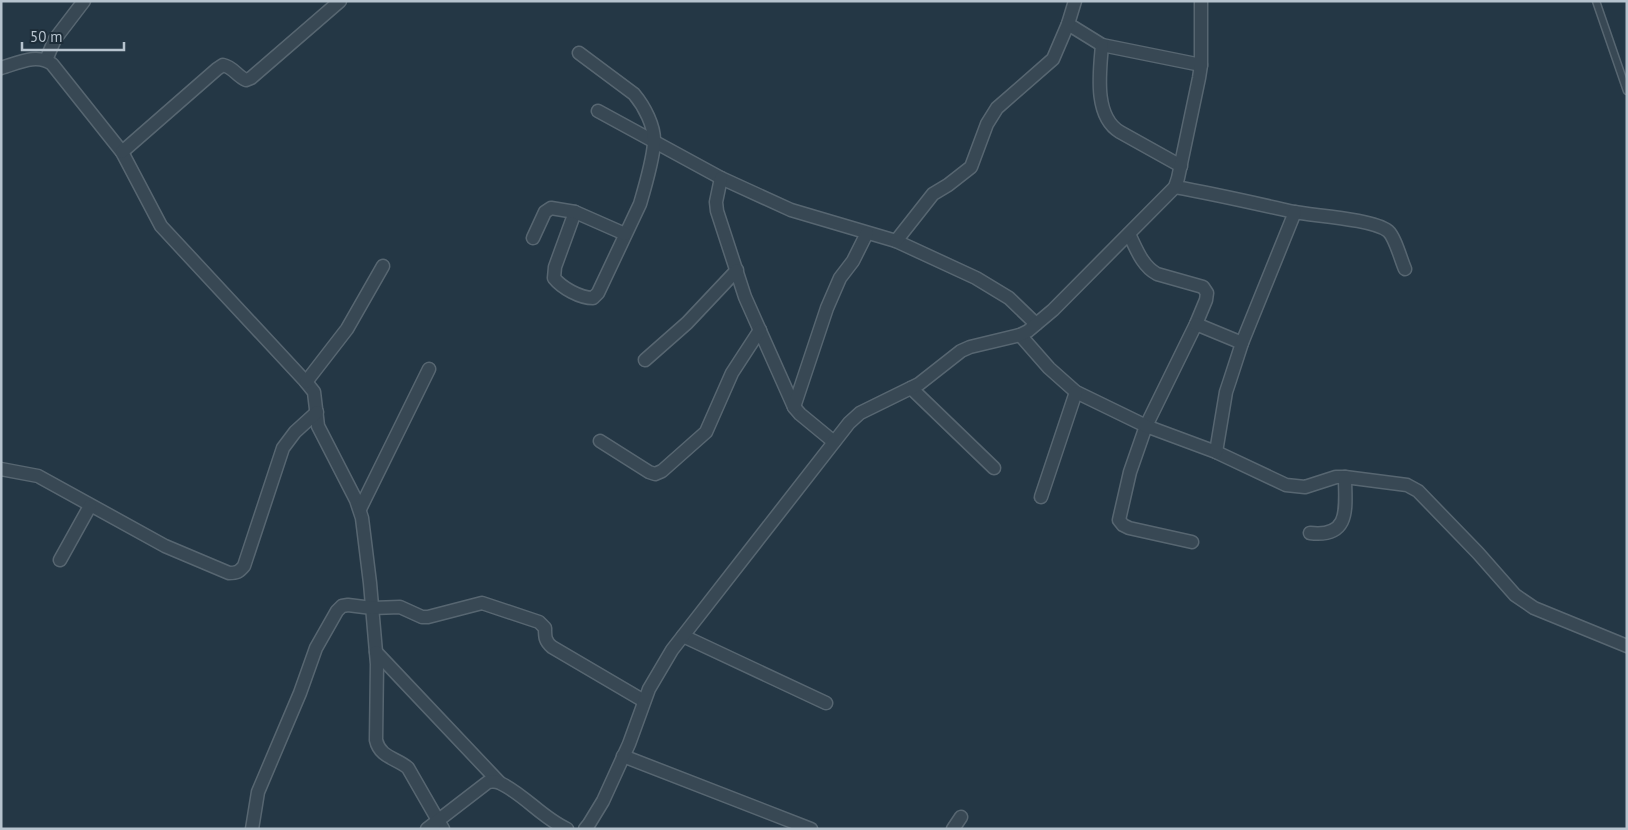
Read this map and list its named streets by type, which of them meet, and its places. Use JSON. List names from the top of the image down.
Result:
{
  "scale_bar": "50 m"
}
